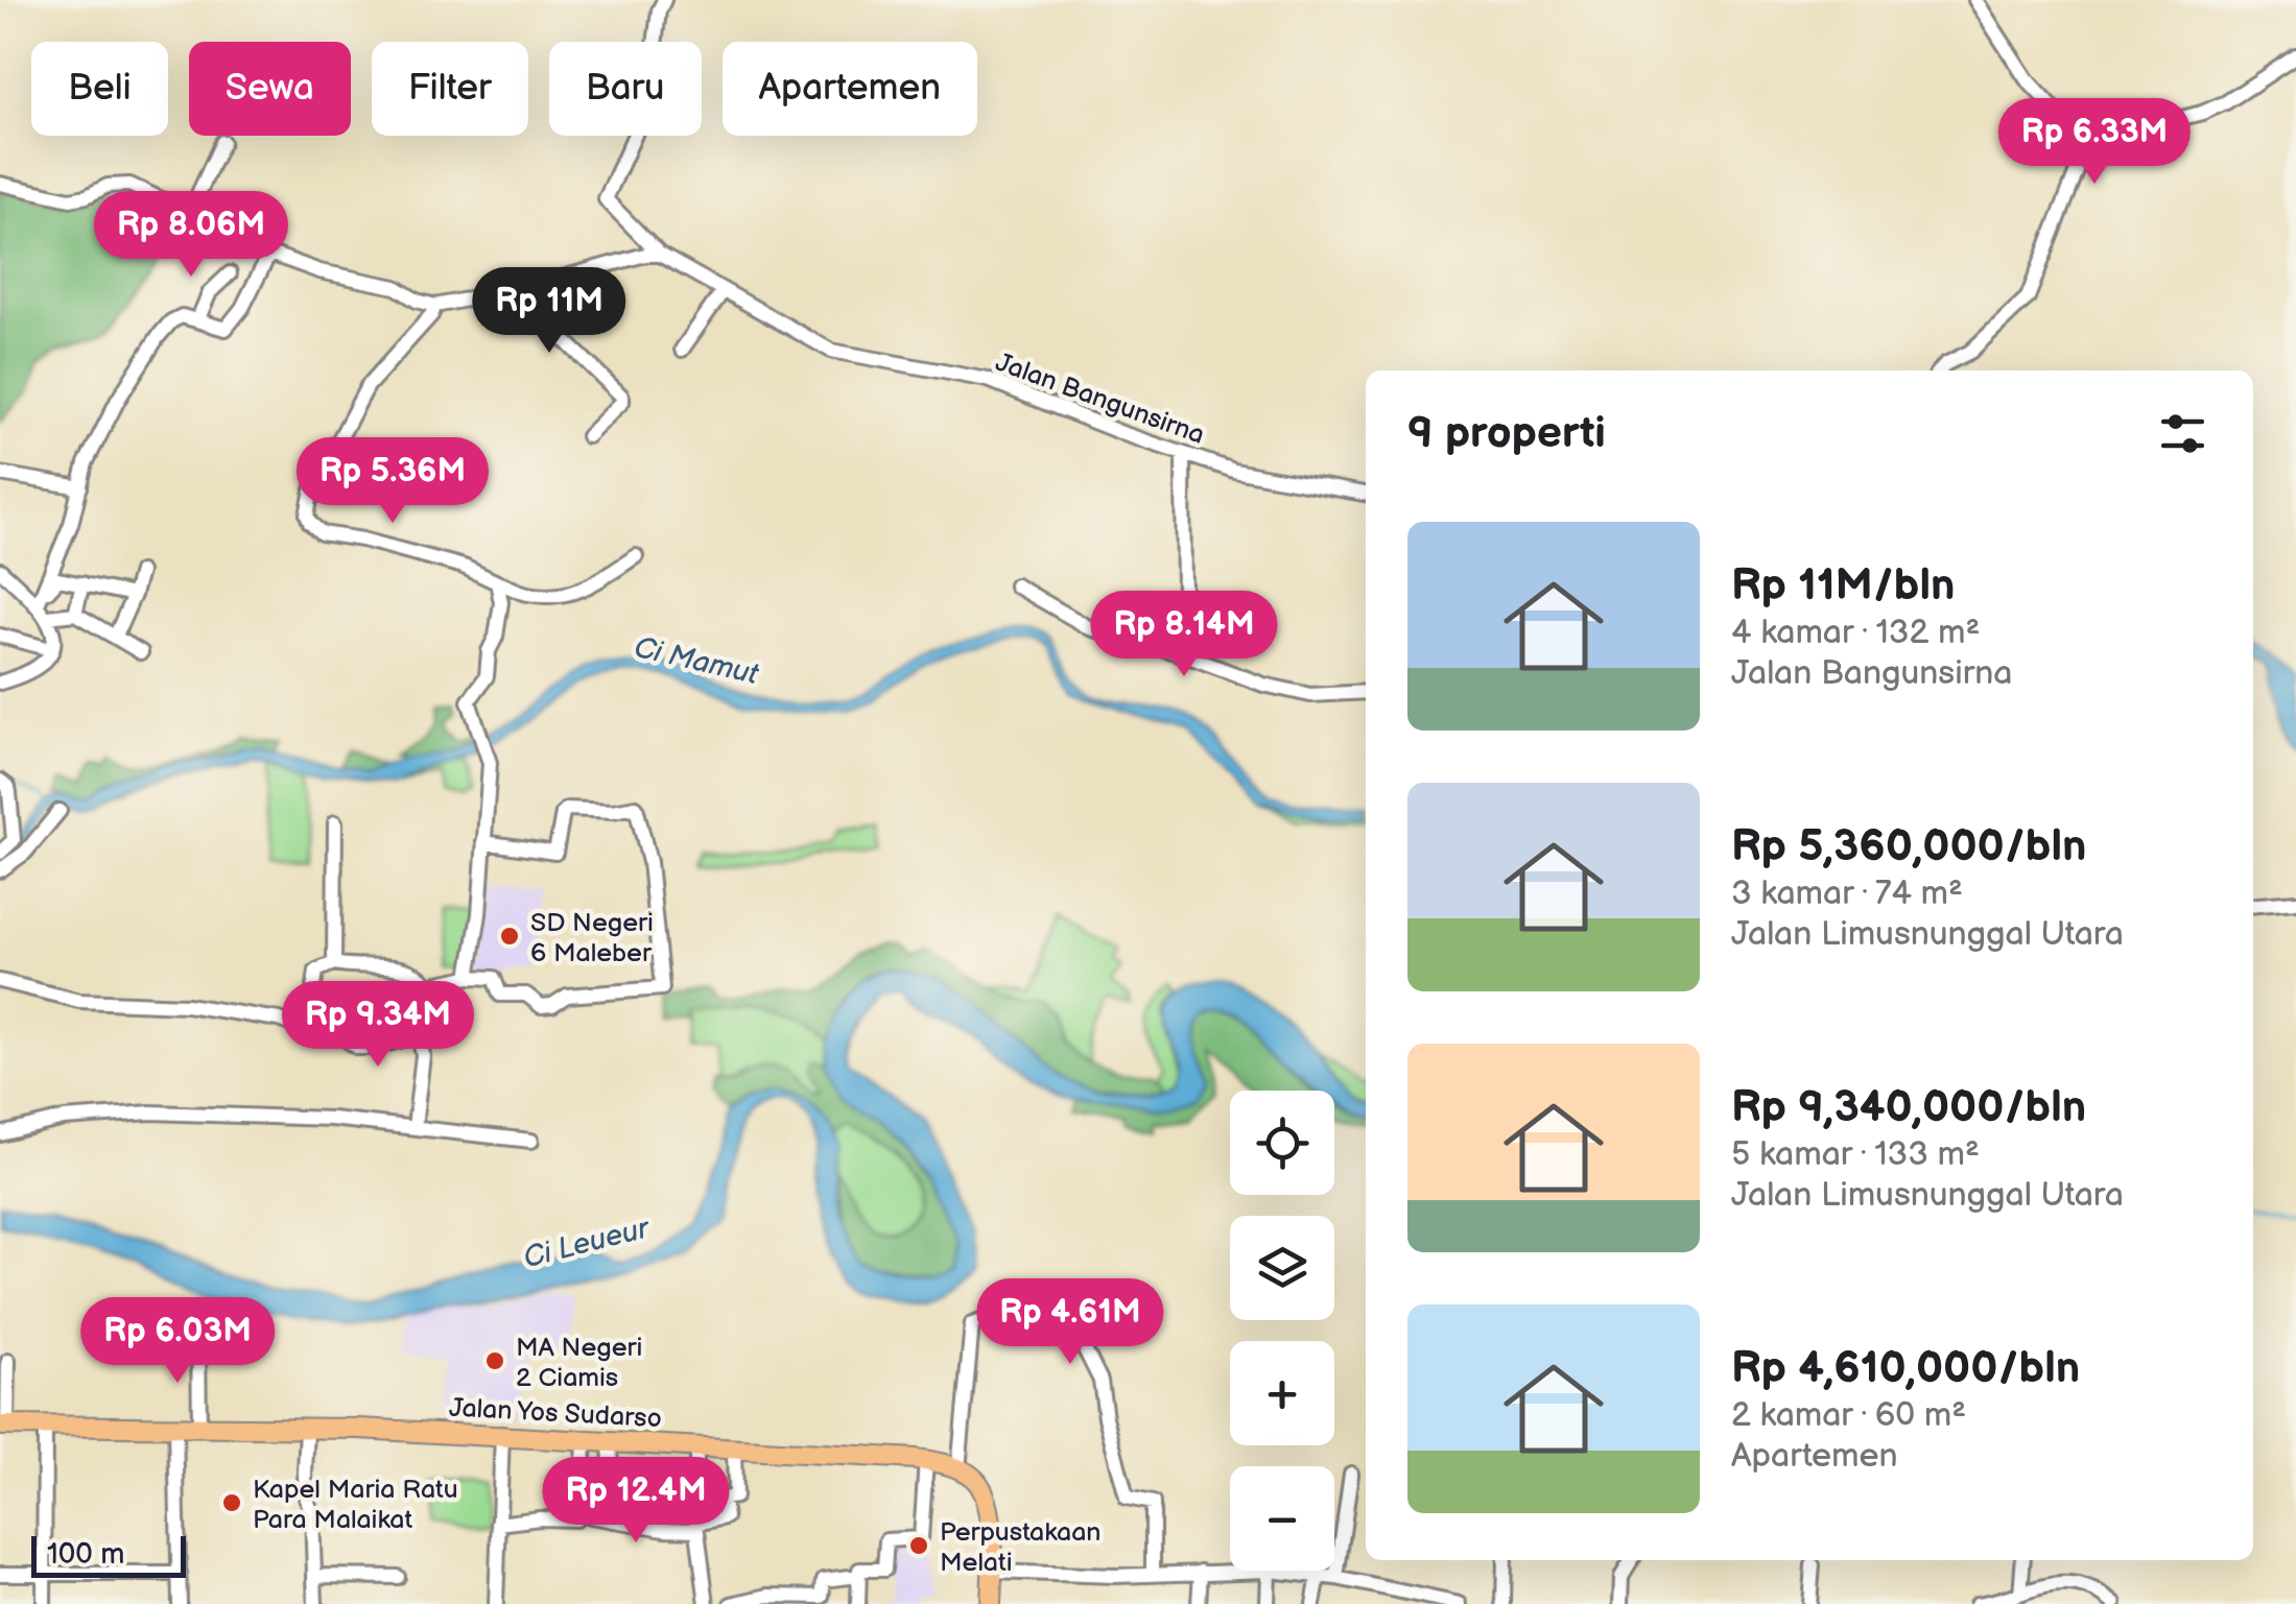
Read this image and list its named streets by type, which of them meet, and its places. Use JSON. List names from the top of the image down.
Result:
{
  "streets": {
    "main road": ["Jalan Yos Sudarso"],
    "street": ["Jalan Bangunsirna"]
  },
  "water": ["Ci Mamut", "Ci Leueur"],
  "places": [
    "SD Negeri 6 Maleber",
    "MA Negeri 2 Ciamis",
    "Kapel Maria Ratu Para Malaikat",
    "Perpustakaan Melati"
  ],
  "scale_bar": "100 m",
  "page": {
    "chip": [
      "Beli",
      "Sewa",
      "Filter",
      "Baru",
      "Apartemen"
    ],
    "price": [
      "Rp 6.33M",
      "Rp 8.06M",
      "Rp 11M",
      "Rp 5.36M",
      "Rp 8.14M",
      "Rp 9.34M",
      "Rp 4.61M",
      "Rp 6.03M",
      "Rp 12.4M"
    ],
    "heading": "9 properti",
    "list": [
      {
        "name": "Rp 11M/bln",
        "note": "4 kamar · 132 m² · Jalan Bangunsirna"
      },
      {
        "name": "Rp 5,360,000/bln",
        "note": "3 kamar · 74 m² · Jalan Limusnunggal Utara"
      },
      {
        "name": "Rp 9,340,000/bln",
        "note": "5 kamar · 133 m² · Jalan Limusnunggal Utara"
      },
      {
        "name": "Rp 4,610,000/bln",
        "note": "2 kamar · 60 m² · Apartemen"
      }
    ],
    "map_buttons": ["+", "−"],
    "scale": "100 m"
  }
}
